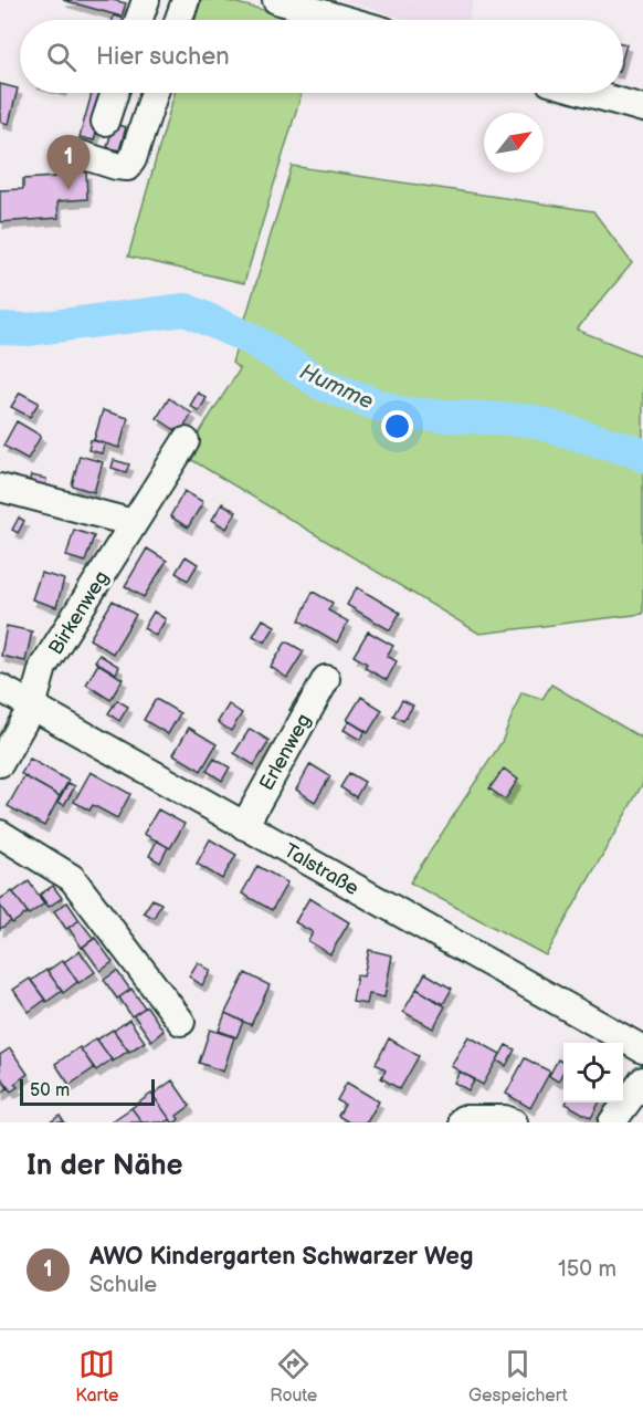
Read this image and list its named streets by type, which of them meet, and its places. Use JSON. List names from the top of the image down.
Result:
{
  "streets": {
    "street": ["Birkenweg", "Erlenweg", "Talstraße"]
  },
  "crossings": [
    ["Birkenweg", "Talstraße"],
    ["Erlenweg", "Talstraße"]
  ],
  "water": ["Humme"],
  "scale_bar": "50 m",
  "north": "top right",
  "page": {
    "search": "Hier suchen",
    "pins": "1",
    "scale": "50 m",
    "heading": "In der Nähe",
    "list": [
      {
        "mark": "1",
        "name": "AWO Kindergarten Schwarzer Weg",
        "note": "Schule",
        "value": "150 m"
      }
    ],
    "nav": ["Karte", "Route", "Gespeichert"]
  }
}
